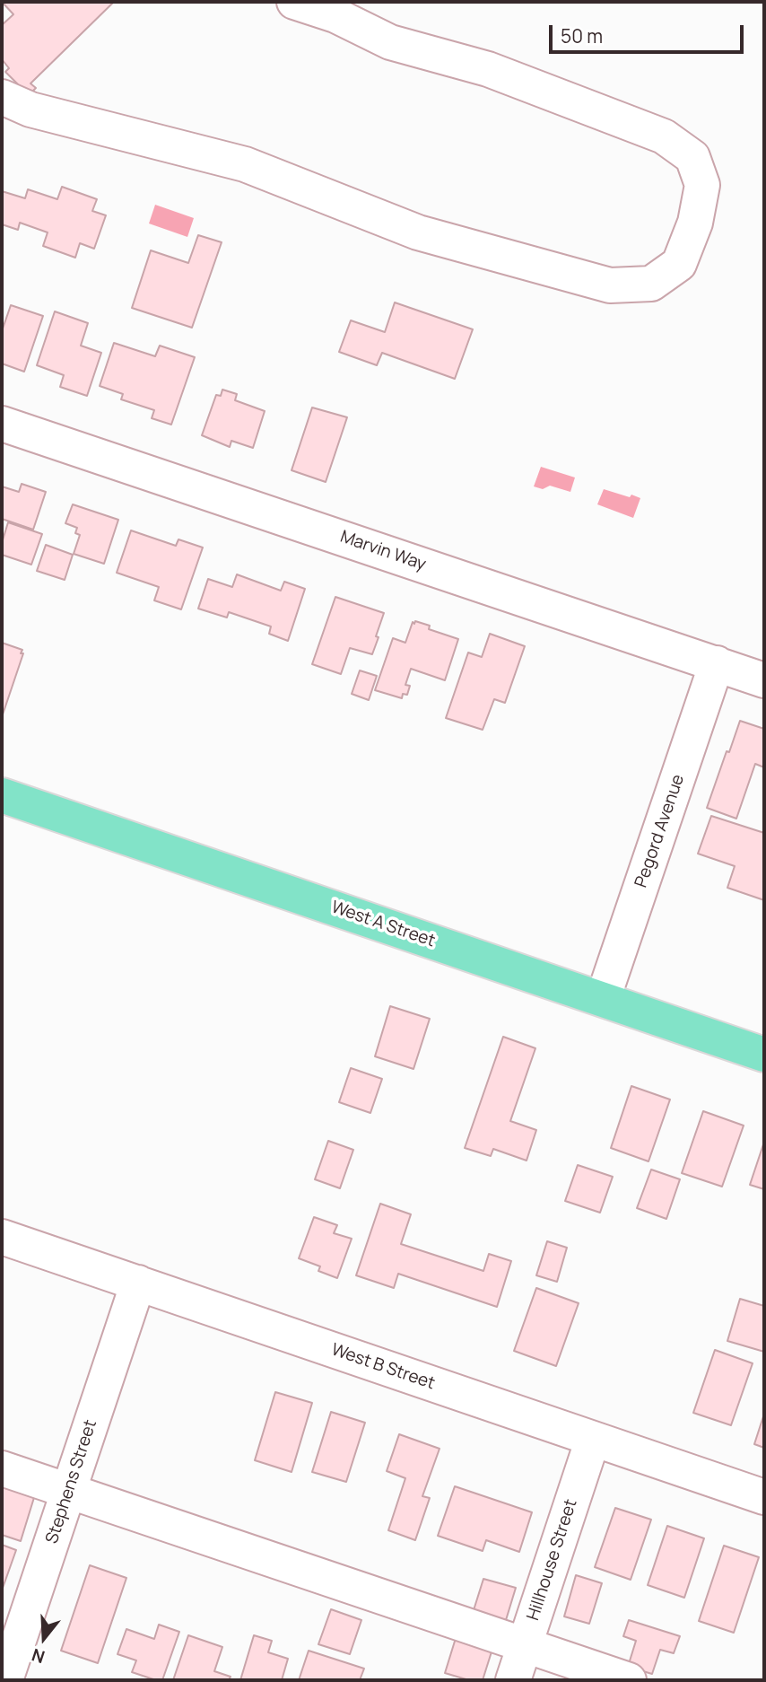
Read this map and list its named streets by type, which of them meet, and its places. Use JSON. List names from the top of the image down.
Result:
{
  "streets": {
    "main road": ["West A Street"],
    "street": [
      "Marvin Way",
      "Pegord Avenue",
      "West B Street",
      "Stephens Street",
      "Hillhouse Street"
    ]
  },
  "crossings": [
    ["Marvin Way", "Pegord Avenue"],
    ["Pegord Avenue", "West A Street"],
    ["West B Street", "Stephens Street"],
    ["West B Street", "Hillhouse Street"]
  ],
  "scale_bar": "50 m",
  "north": "bottom"
}
